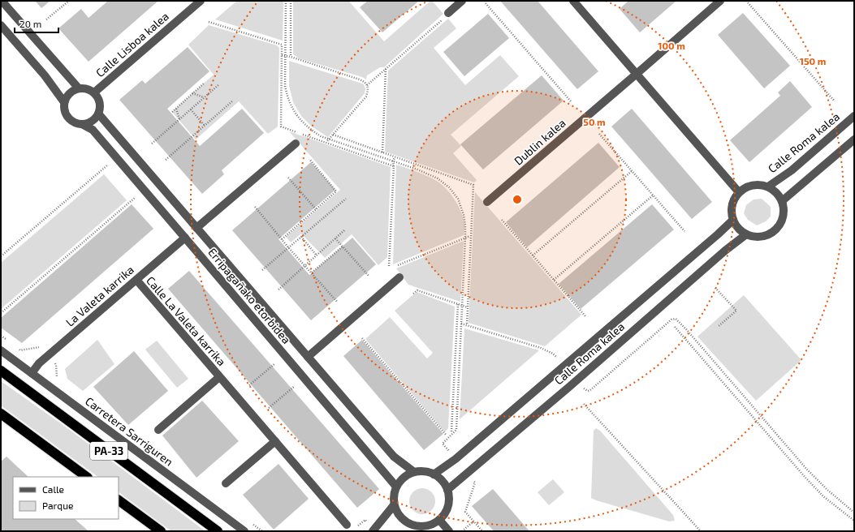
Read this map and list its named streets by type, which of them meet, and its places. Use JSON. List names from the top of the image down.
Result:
{
  "streets": {
    "highway": ["PA-33"],
    "street": [
      "Calle Lisboa kalea",
      "Dublin kalea",
      "Calle Roma kalea",
      "La Valeta karrika",
      "Erripagañako etorbidea",
      "Calle La Valeta karrika",
      "Carretera Sarriguren"
    ]
  },
  "crossings": [
    ["Calle Lisboa kalea", "Erripagañako etorbidea"],
    ["Calle Roma kalea", "Erripagañako etorbidea"],
    ["La Valeta karrika", "Erripagañako etorbidea"],
    ["La Valeta karrika", "Calle La Valeta karrika"],
    ["La Valeta karrika", "Carretera Sarriguren"]
  ],
  "legend": ["Calle", "Parque"],
  "scale_bar": "20 m",
  "rings": ["100 m", "150 m", "50 m"]
}
